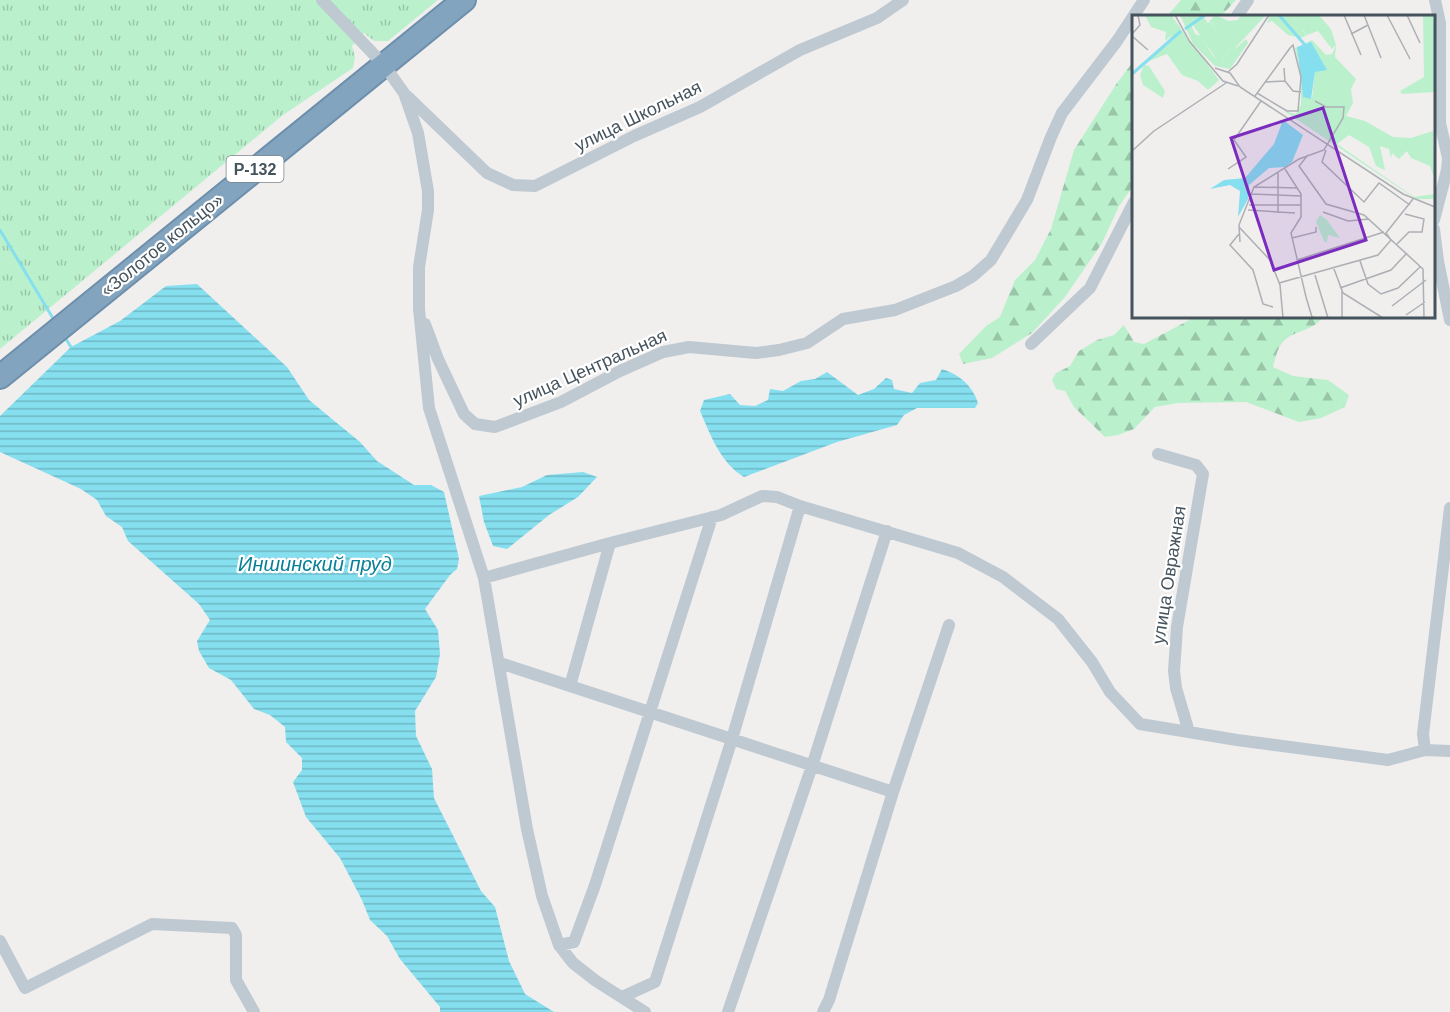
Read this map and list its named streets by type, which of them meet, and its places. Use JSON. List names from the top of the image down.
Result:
{
  "streets": {
    "highway": ["Р-132", "«Золотое кольцо»"],
    "street": ["улица Школьная", "улица Центральная", "улица Овражная"]
  },
  "water": ["Иншинский пруд"]
}
